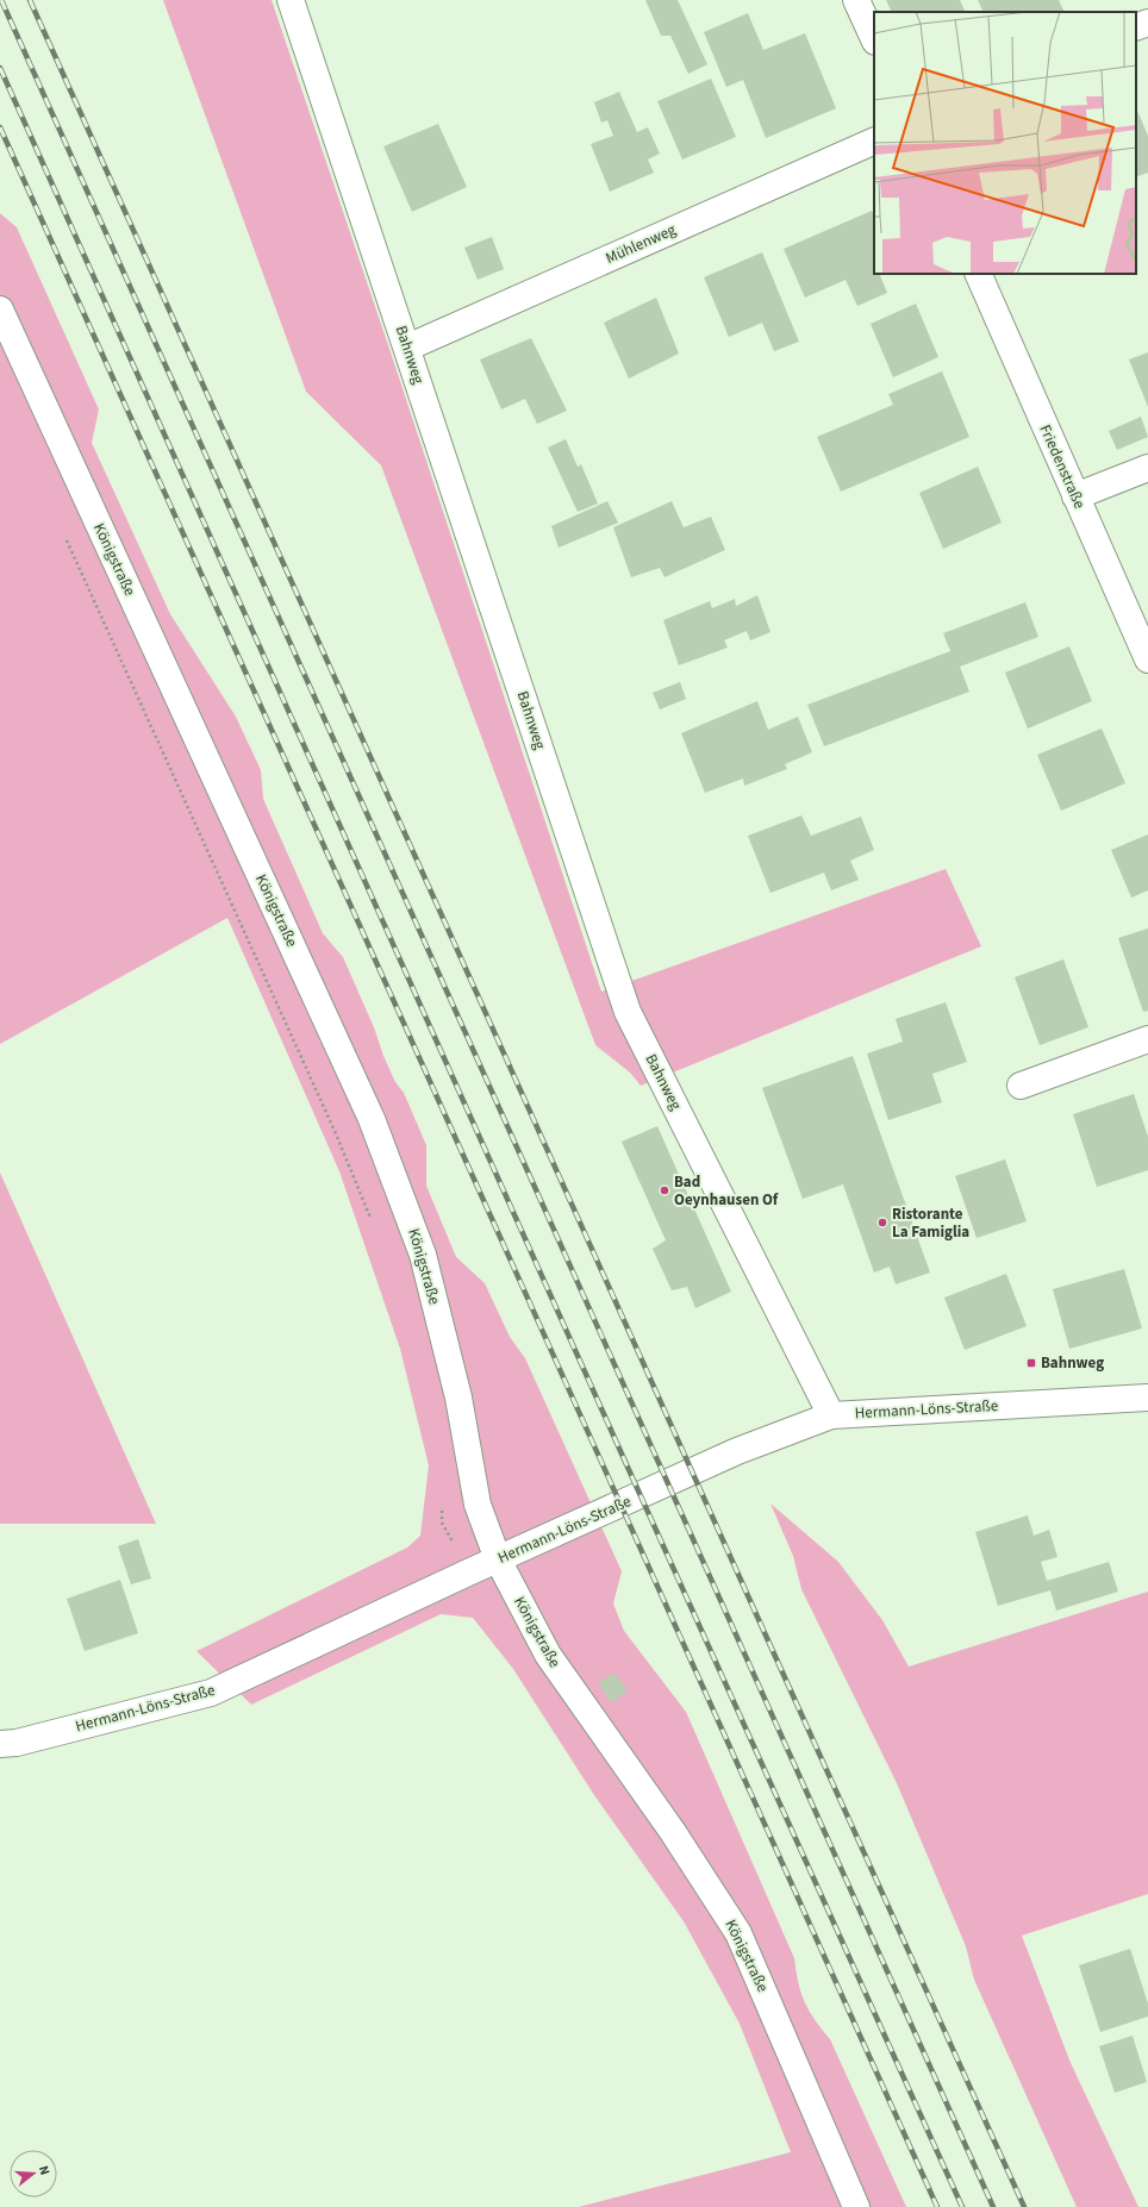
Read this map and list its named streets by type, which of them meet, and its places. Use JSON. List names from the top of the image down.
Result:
{
  "streets": {
    "street": [
      "Mühlenweg",
      "Bahnweg",
      "Friedenstraße",
      "Königstraße",
      "Hermann-Löns-Straße"
    ]
  },
  "crossings": [
    ["Mühlenweg", "Bahnweg"],
    ["Bahnweg", "Hermann-Löns-Straße"],
    ["Königstraße", "Hermann-Löns-Straße"]
  ],
  "places": {
    "other": ["Bad Oeynhausen Of", "Ristorante La Famiglia"],
    "transit": ["Bahnweg"]
  },
  "north": "right"
}
